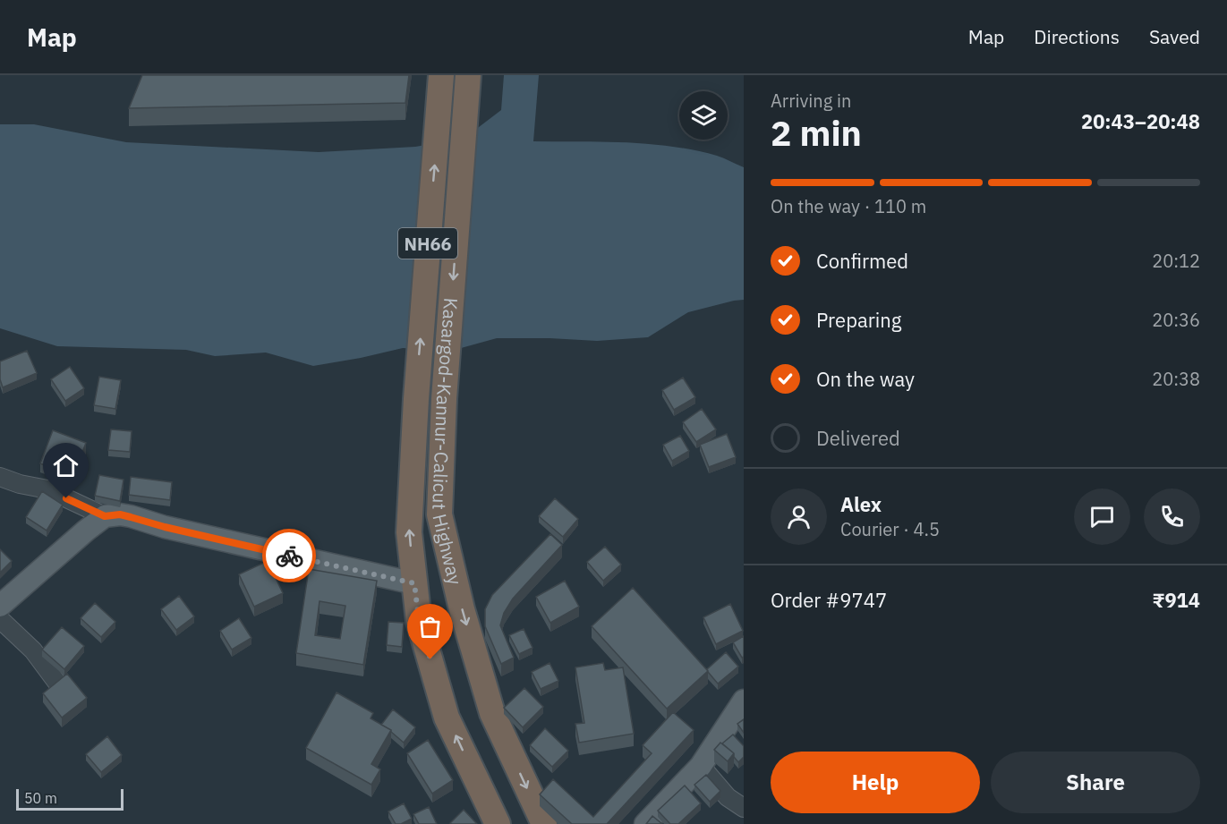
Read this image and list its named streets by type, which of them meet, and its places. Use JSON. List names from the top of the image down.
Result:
{
  "streets": {
    "highway": ["NH66", "Kasargod-Kannur-Calicut Highway"]
  },
  "scale_bar": "50 m",
  "page": {
    "header": "Map",
    "nav": ["Map", "Directions", "Saved"],
    "heading": ["2 min", "Arriving in", "20:43–20:48"],
    "panel": [
      "Alex",
      "Courier · 4.5",
      "Order #9747",
      "₹914"
    ],
    "bar": "On the way · 110 m",
    "list": [
      ["Confirmed", "20:12"],
      ["Preparing", "20:36"],
      ["On the way", "20:38"],
      "Delivered"
    ],
    "buttons": ["Help", "Share"],
    "scale": "50 m"
  }
}
